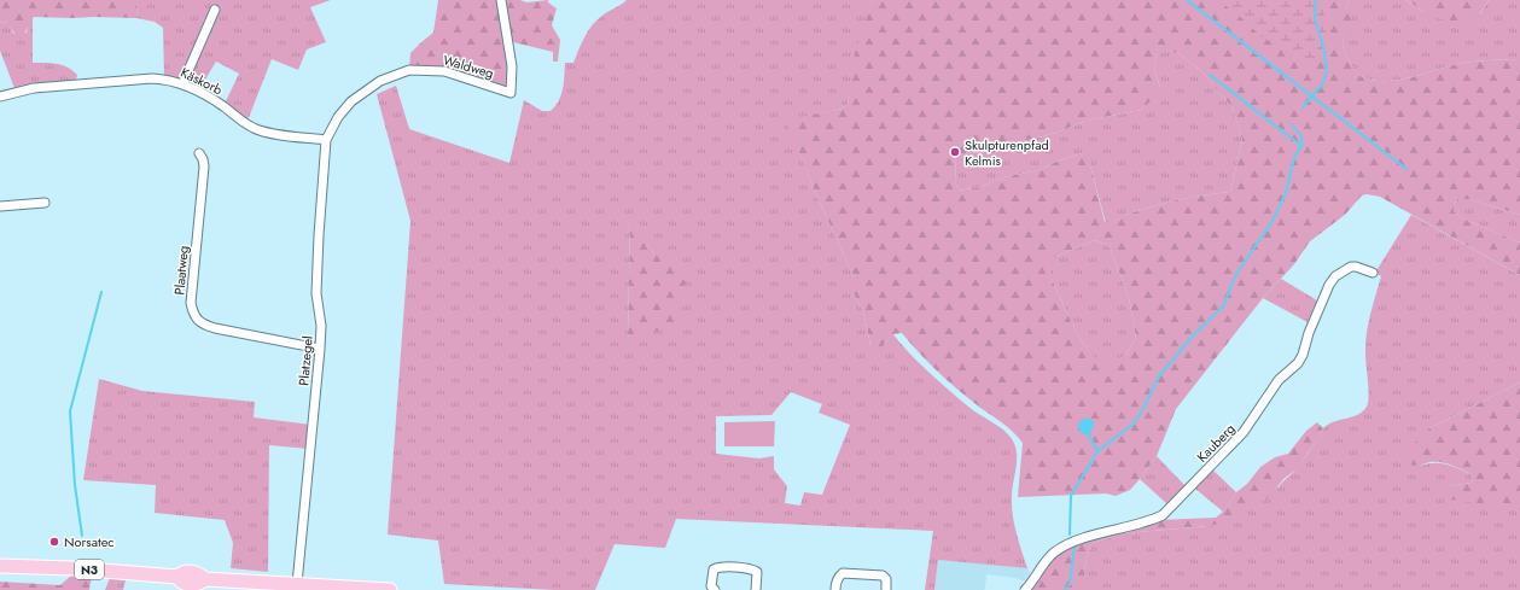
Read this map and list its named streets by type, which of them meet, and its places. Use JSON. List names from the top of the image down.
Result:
{
  "streets": {
    "main road": ["N3"],
    "street": [
      "Waldweg",
      "Käskorb",
      "Plaatweg",
      "Platzegel",
      "Kauberg"
    ]
  },
  "crossings": [
    ["Waldweg", "Käskorb"],
    ["Waldweg", "Platzegel"],
    ["Käskorb", "Platzegel"],
    ["Plaatweg", "Platzegel"],
    ["Platzegel", "N3"]
  ],
  "places": ["Skulpturenpfad Kelmis", "Norsatec"]
}
